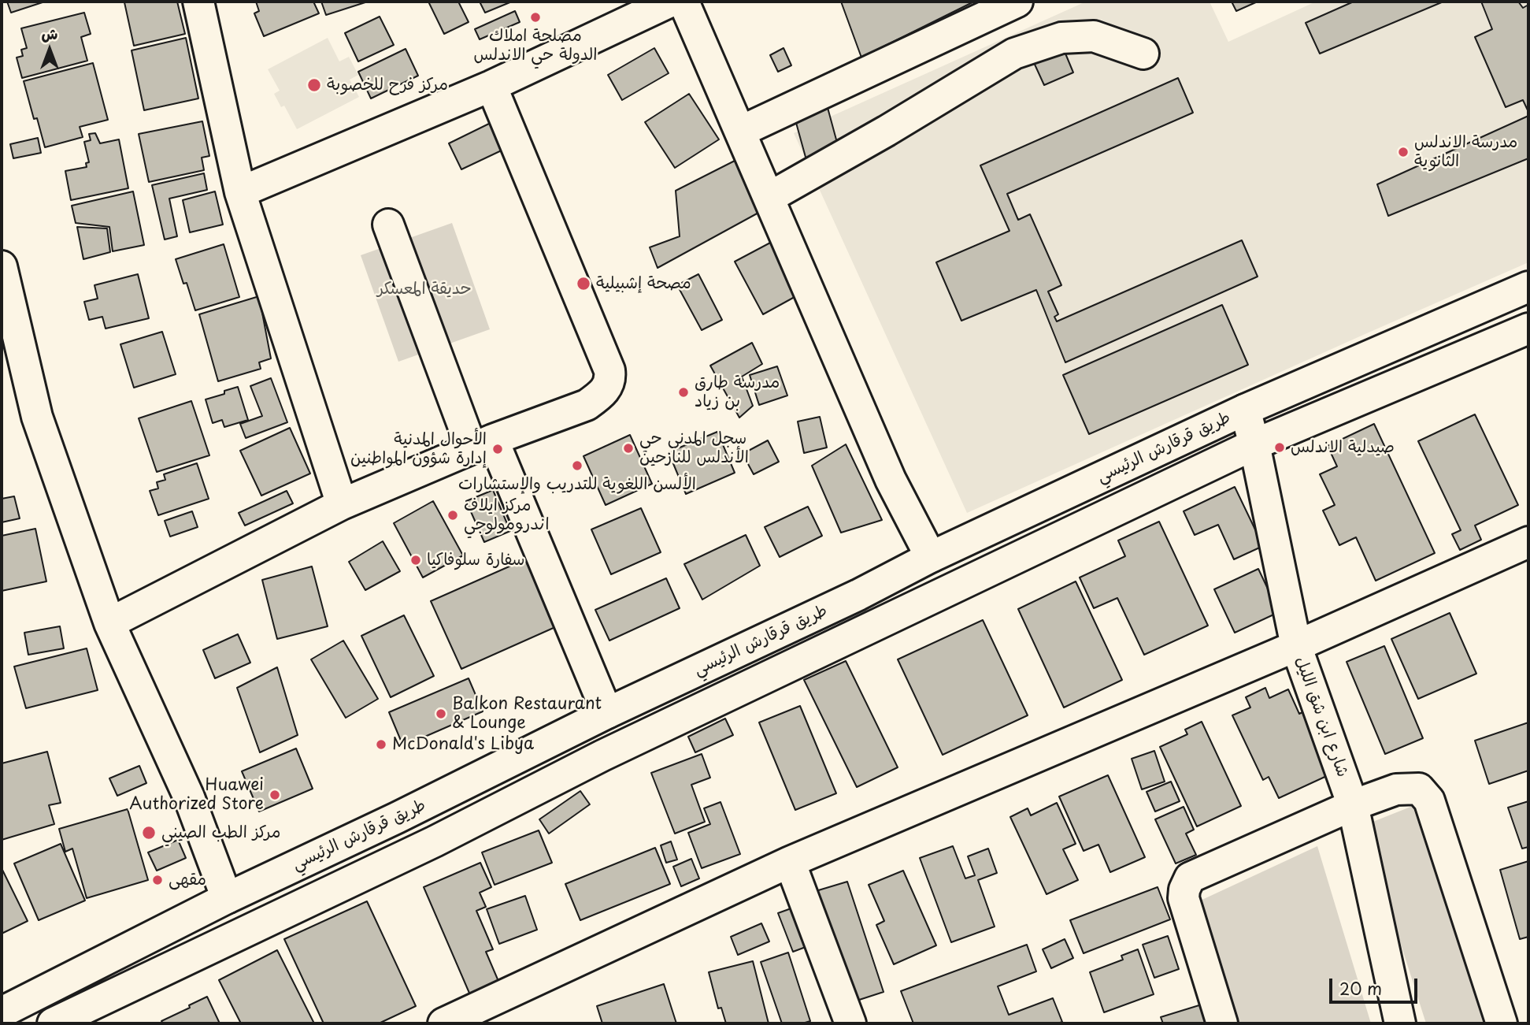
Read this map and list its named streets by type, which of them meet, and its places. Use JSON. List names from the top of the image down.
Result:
{
  "streets": {
    "street": ["طريق قرقارش الرئيسي", "شارع ابن شق الليل"]
  },
  "crossings": [
    ["طريق قرقارش الرئيسي", "شارع ابن شق الليل"]
  ],
  "parks": ["حديقة المعسكر"],
  "places": [
    "مصلحة املاك الدولة حي الاندلس",
    "مركز فرح للخصوبة",
    "مدرسة الاندلس الثانوية",
    "مصحة إشبيلية",
    "مدرسة طارق بن زياد",
    "صيدلية الاندلس",
    "سجل المدني حي الأندلس للنازحين",
    "الأحوال المدنية إدارة شؤون المواطنين",
    "الألسن اللغوية للتدريب والإستشارات",
    "مركز ايلاف اندرومولوجي",
    "سفارة سلوفاكيا",
    "Balkon Restaurant & Lounge",
    "McDonald's Libya",
    "Huawei Authorized Store",
    "مركز الطب الصيني",
    "مقهى"
  ],
  "scale_bar": "20 m",
  "north": "top"
}
